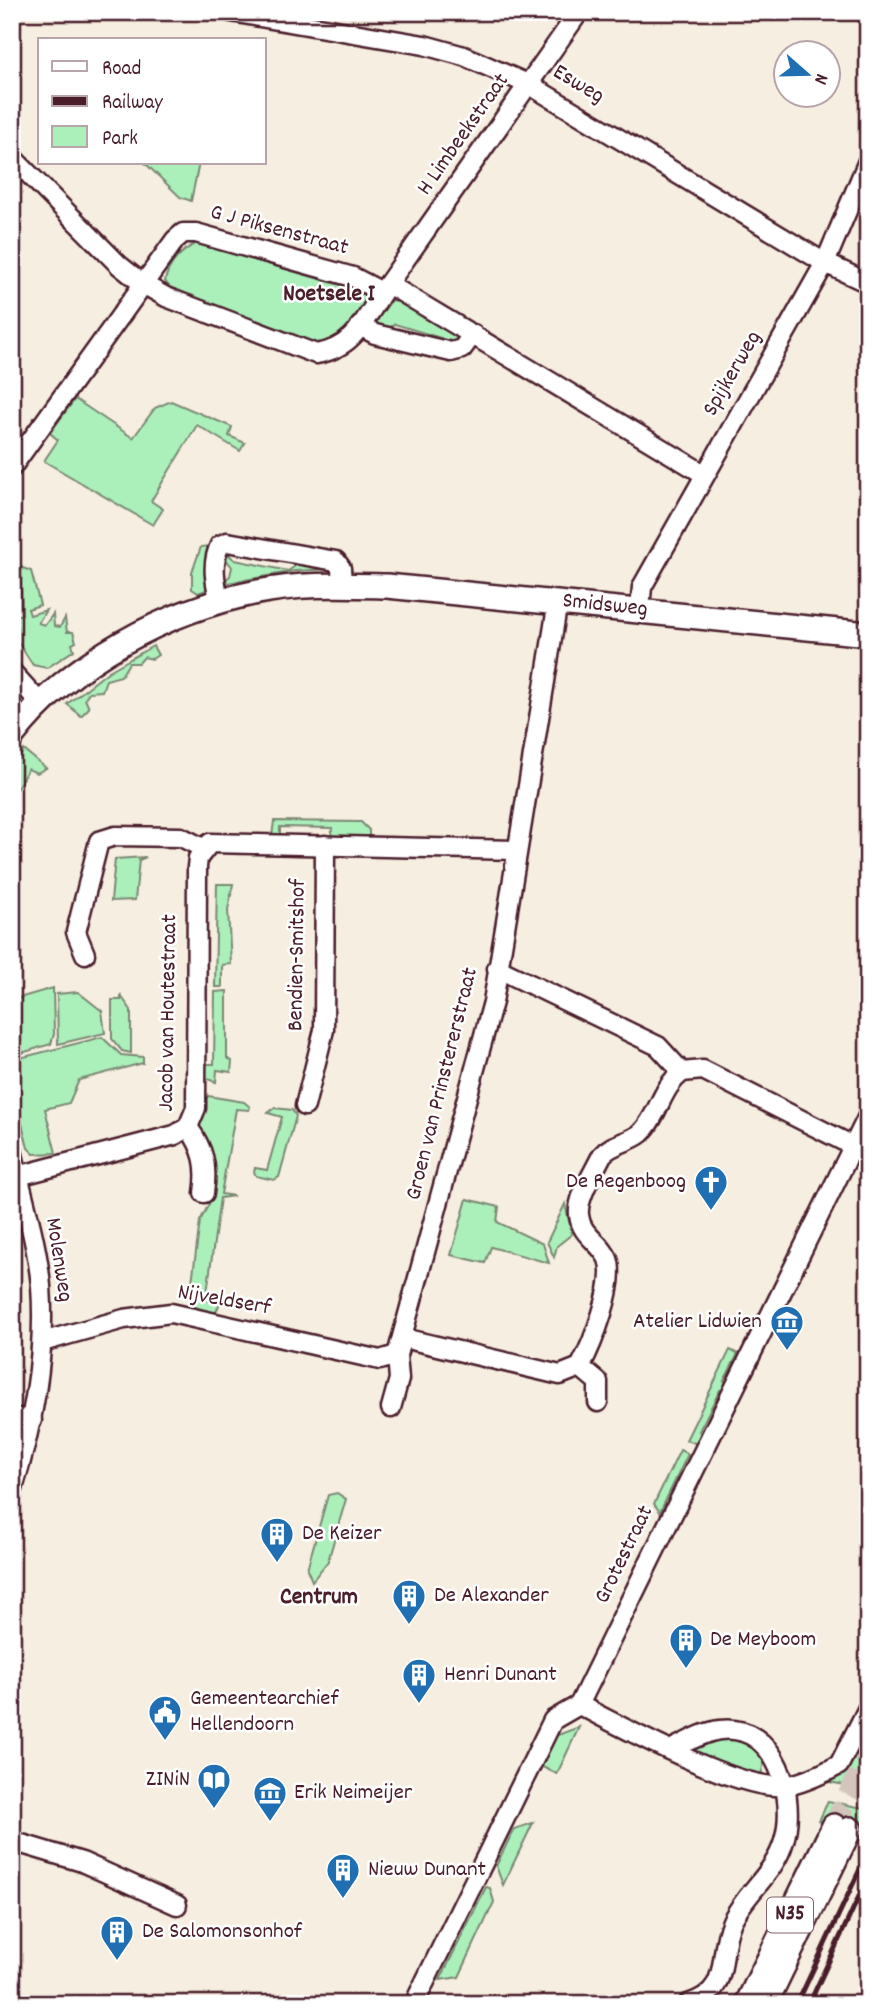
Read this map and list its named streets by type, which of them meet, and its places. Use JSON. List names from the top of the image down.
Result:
{
  "streets": {
    "main road": ["Smidsweg", "N35"],
    "street": [
      "Esweg",
      "H Limbeekstraat",
      "G J Piksenstraat",
      "Spijkerweg",
      "Bendien-Smitshof",
      "Jacob van Houtestraat",
      "Groen van Prinstererstraat",
      "Molenweg",
      "Nijveldserf",
      "Grotestraat"
    ]
  },
  "crossings": [
    ["Esweg", "H Limbeekstraat"],
    ["Esweg", "Spijkerweg"],
    ["H Limbeekstraat", "G J Piksenstraat"],
    ["G J Piksenstraat", "Spijkerweg"],
    ["Spijkerweg", "Smidsweg"],
    ["Smidsweg", "Groen van Prinstererstraat"],
    ["Jacob van Houtestraat", "Molenweg"],
    ["Groen van Prinstererstraat", "Nijveldserf"],
    ["Molenweg", "Nijveldserf"]
  ],
  "districts": ["Noetsele I", "Centrum"],
  "places": {
    "church": ["De Regenboog"],
    "museum": ["Atelier Lidwien", "Erik Neimeijer"],
    "building": [
      "De Keizer",
      "De Alexander",
      "De Meyboom",
      "Henri Dunant",
      "Nieuw Dunant",
      "De Salomonsonhof"
    ],
    "public building": ["Gemeentearchief Hellendoorn"],
    "library": ["ZINiN"]
  },
  "legend": ["Road", "Railway", "Park"],
  "north": "right"
}
